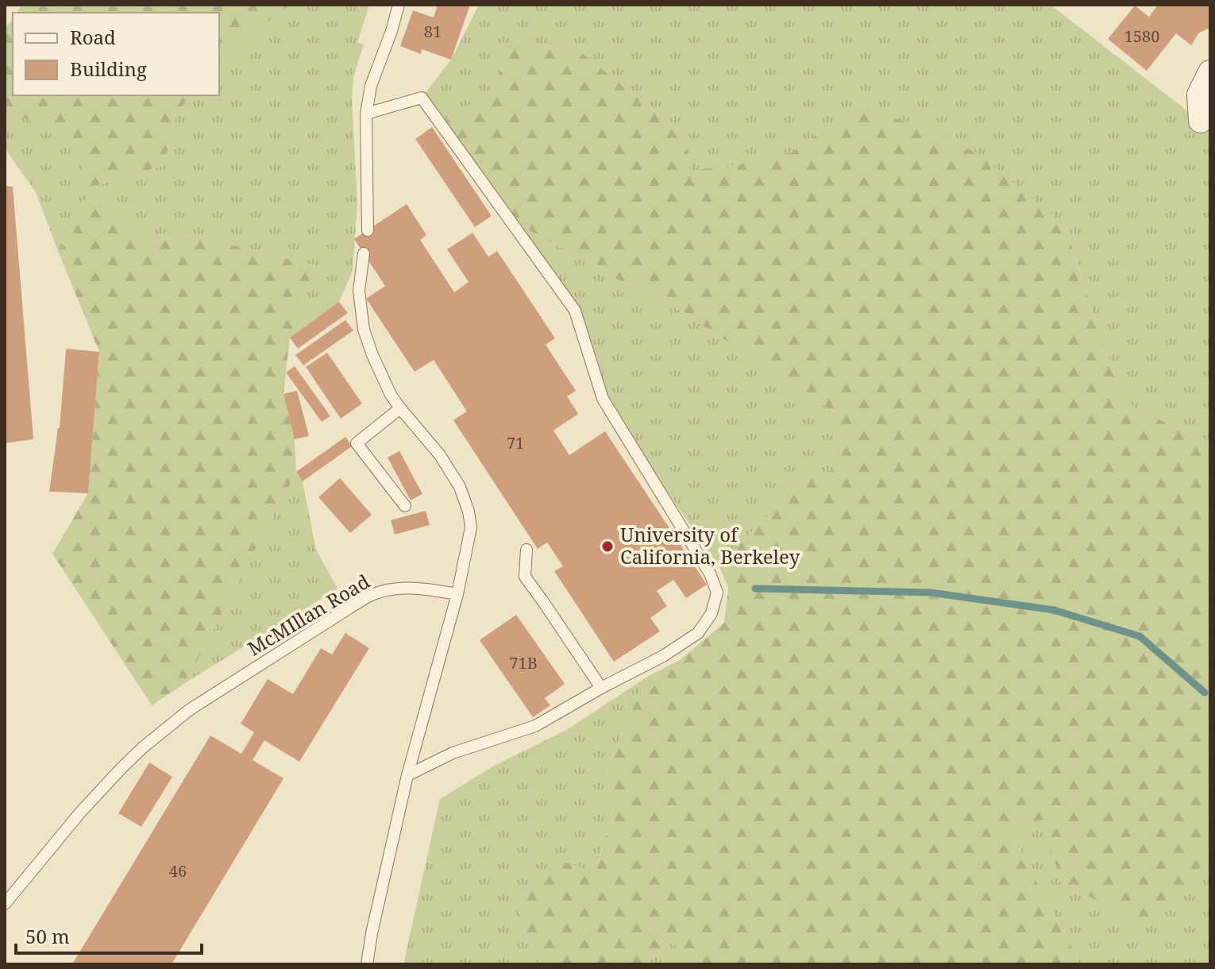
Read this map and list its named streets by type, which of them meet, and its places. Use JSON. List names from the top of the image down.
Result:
{
  "streets": {
    "lane": ["McMIllan Road"]
  },
  "places": ["University of California, Berkeley"],
  "house_numbers": [
    "81",
    "1580",
    "71",
    "71B",
    "46"
  ],
  "legend": ["Road", "Building"],
  "scale_bar": "50 m"
}
